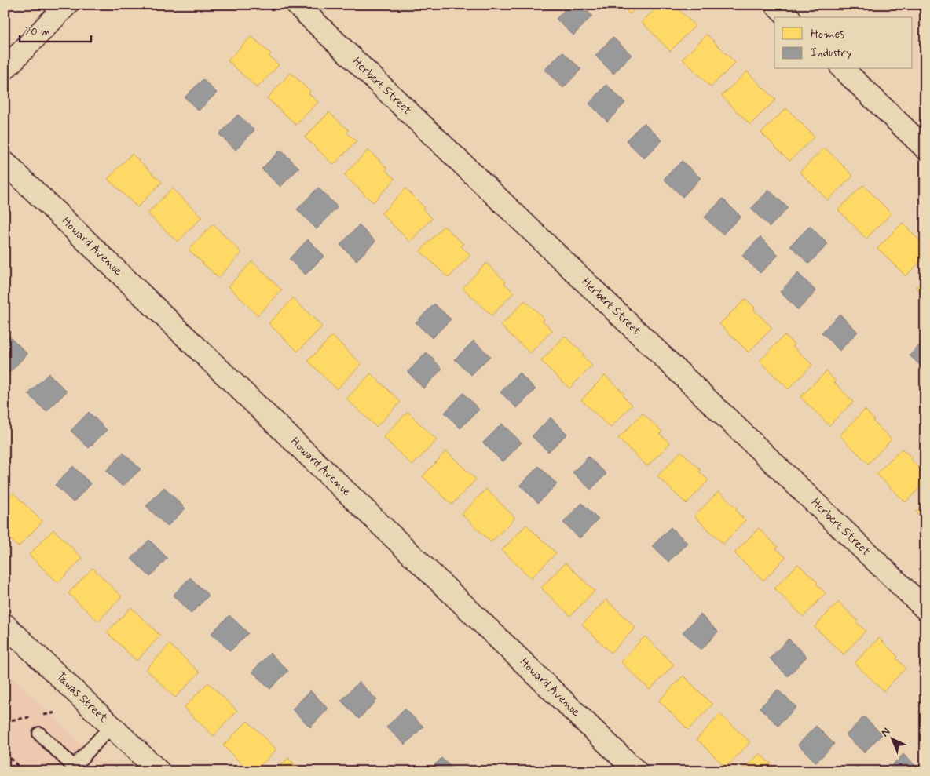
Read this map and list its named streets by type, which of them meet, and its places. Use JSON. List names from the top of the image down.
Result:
{
  "streets": {
    "street": ["Herbert Street", "Howard Avenue", "Tawas Street"]
  },
  "legend": ["Homes", "Industry"],
  "scale_bar": "20 m",
  "north": "top left"
}
